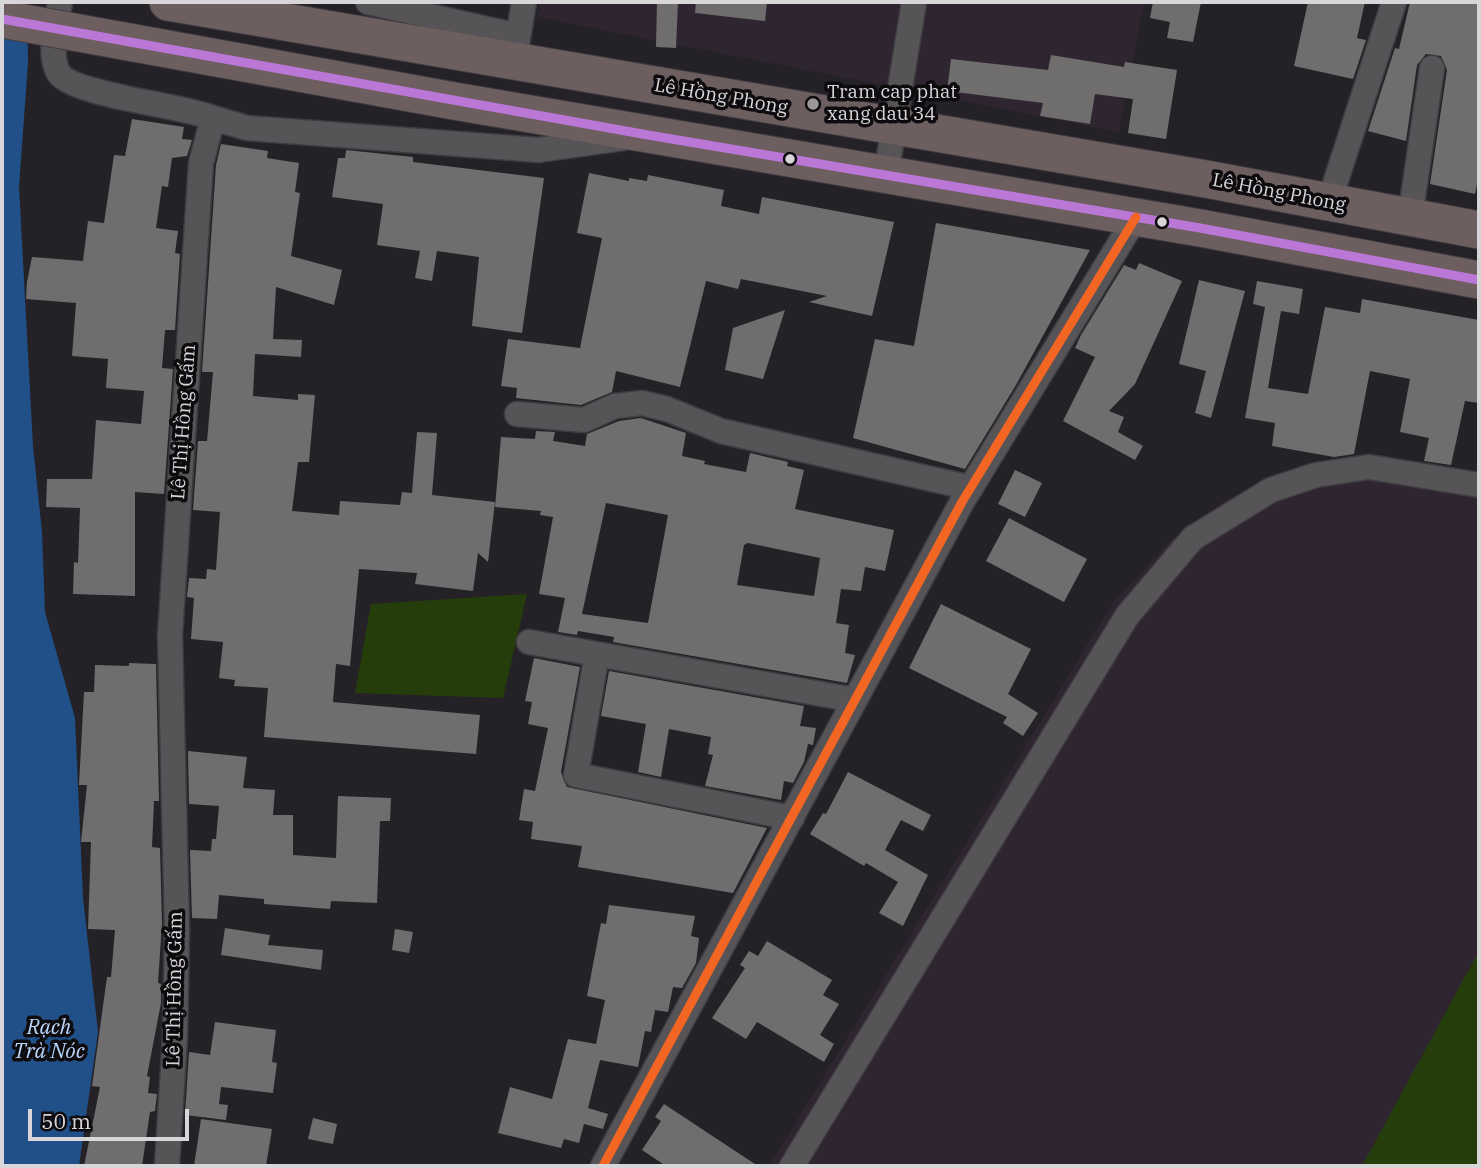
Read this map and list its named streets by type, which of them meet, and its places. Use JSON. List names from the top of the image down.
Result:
{
  "streets": {
    "highway": ["Lê Hồng Phong"],
    "street": ["Lê Thị Hồng Gấm"]
  },
  "water": ["Rạch Trà Nóc"],
  "places": ["Tram cap phat xang dau 34"],
  "scale_bar": "50 m"
}
